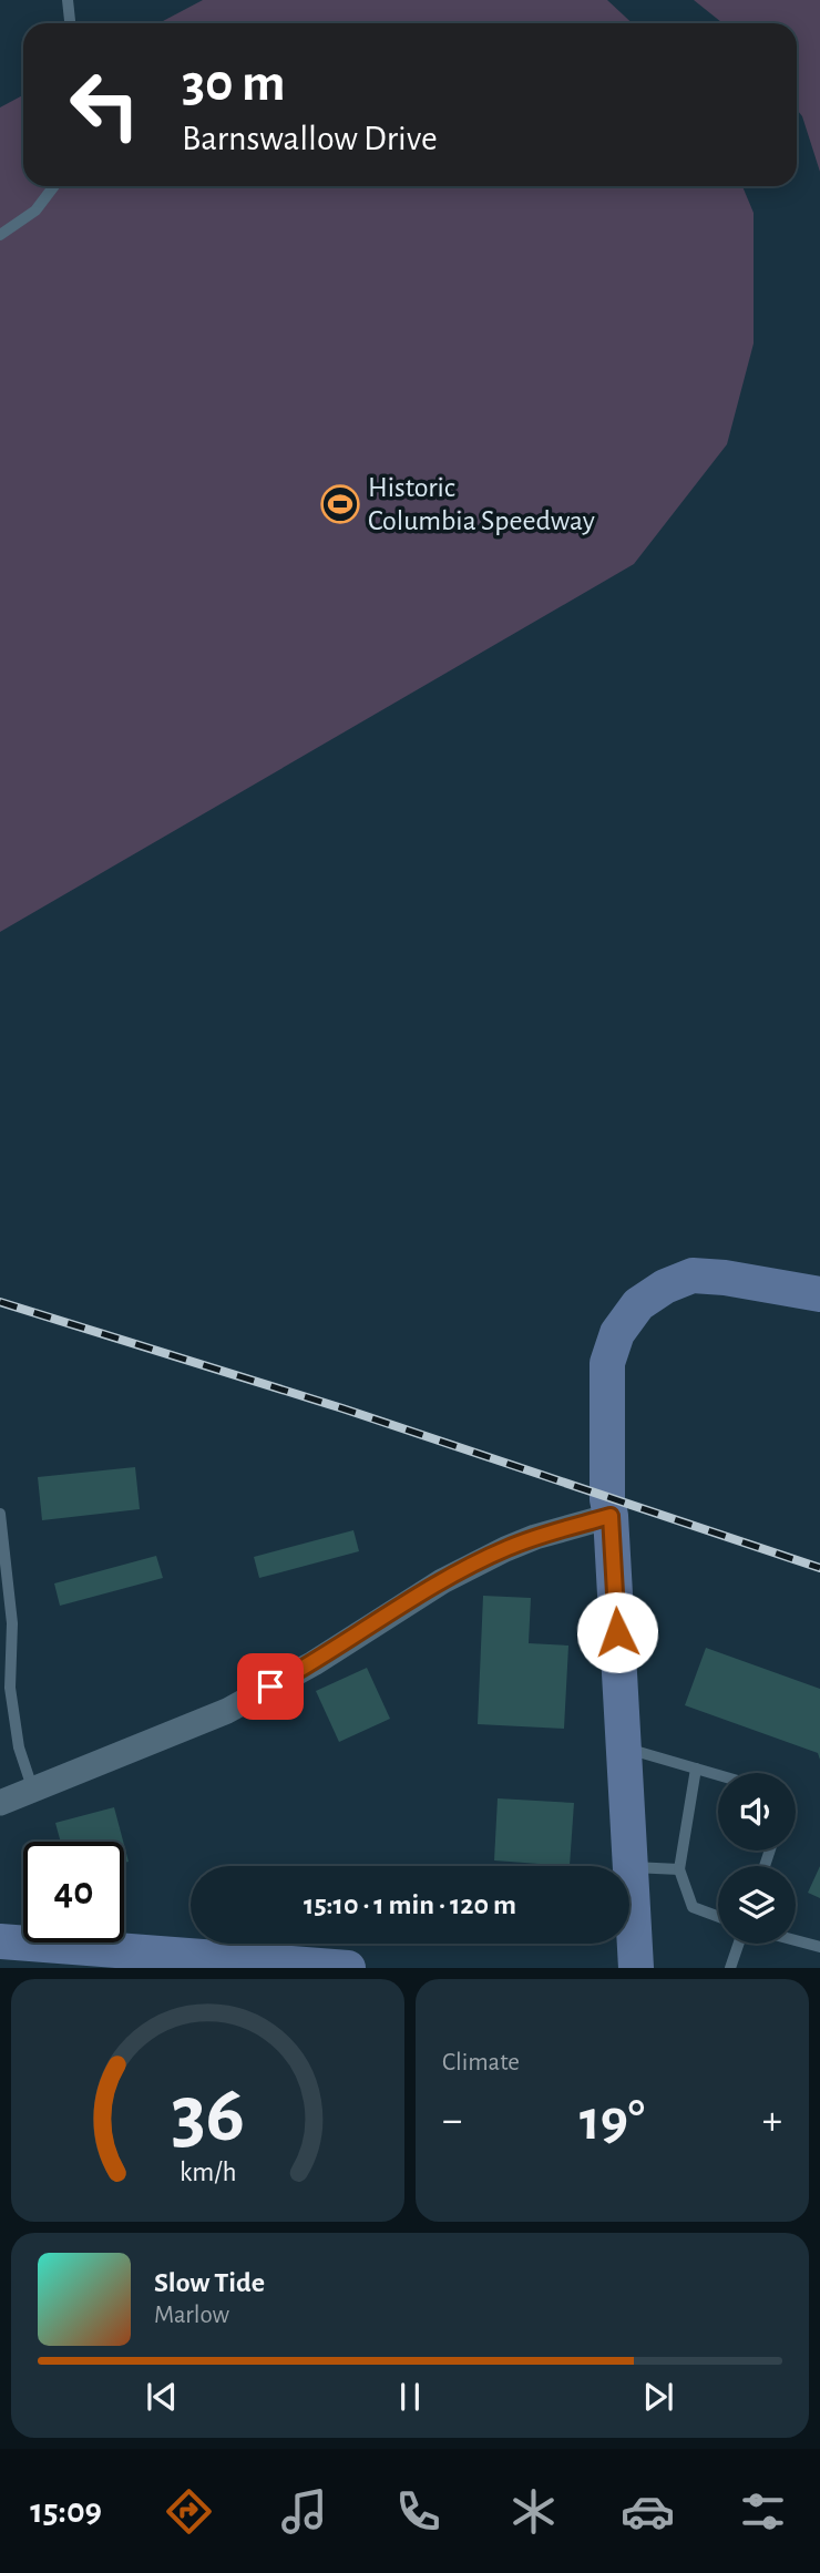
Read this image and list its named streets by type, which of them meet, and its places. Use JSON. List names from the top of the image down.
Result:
{
  "places": {
    "sports": ["Historic Columbia Speedway"]
  },
  "page": {
    "turn": ["30 m", "Barnswallow Drive"],
    "limit": "40",
    "trip": "15:10 · 1 min · 120 m",
    "tile": "Climate",
    "heat": ["−", "19°", "+"],
    "song": ["Slow Tide", "Marlow"],
    "tabs": "15:09",
    "gauge": ["36", "km/h"]
  }
}
